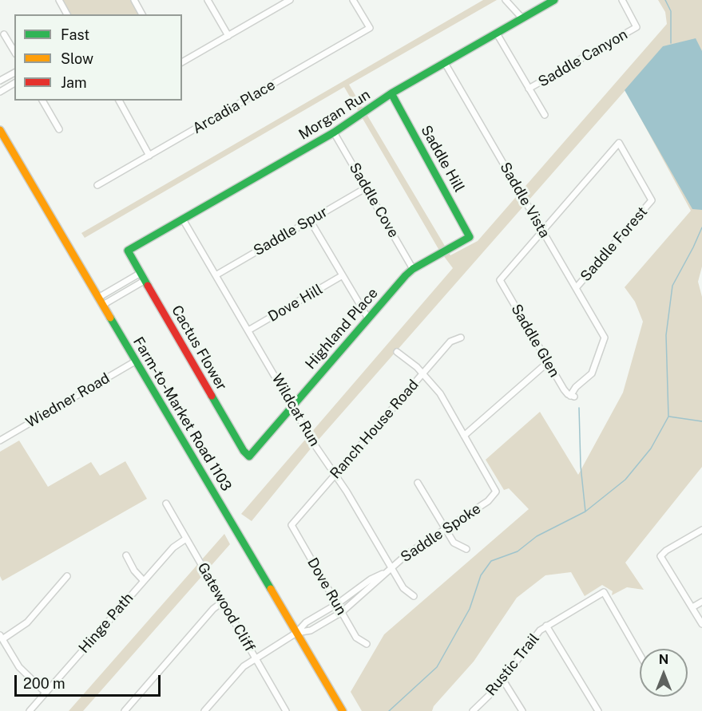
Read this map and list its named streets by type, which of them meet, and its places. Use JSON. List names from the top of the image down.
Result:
{
  "streets": {
    "street": [
      "Saddle Canyon",
      "Arcadia Place",
      "Morgan Run",
      "Saddle Hill",
      "Saddle Cove",
      "Saddle Vista",
      "Saddle Spur",
      "Saddle Forest",
      "Dove Hill",
      "Highland Place",
      "Saddle Glen",
      "Cactus Flower",
      "Wiedner Road",
      "Wildcat Run",
      "Farm-to-Market Road 1103",
      "Ranch House Road",
      "Saddle Spoke",
      "Dove Run",
      "Gatewood Cliff",
      "Hinge Path",
      "Rustic Trail"
    ]
  },
  "crossings": [
    ["Morgan Run", "Saddle Hill"],
    ["Morgan Run", "Saddle Cove"],
    ["Morgan Run", "Saddle Vista"],
    ["Morgan Run", "Cactus Flower"],
    ["Morgan Run", "Wildcat Run"],
    ["Saddle Hill", "Highland Place"],
    ["Saddle Cove", "Saddle Spur"],
    ["Saddle Cove", "Highland Place"],
    ["Saddle Vista", "Saddle Forest"],
    ["Saddle Vista", "Saddle Glen"],
    ["Saddle Spur", "Wildcat Run"],
    ["Saddle Forest", "Saddle Glen"],
    ["Dove Hill", "Wildcat Run"],
    ["Highland Place", "Cactus Flower"],
    ["Highland Place", "Wildcat Run"],
    ["Wiedner Road", "Farm-to-Market Road 1103"],
    ["Wildcat Run", "Ranch House Road"],
    ["Wildcat Run", "Saddle Spoke"],
    ["Farm-to-Market Road 1103", "Saddle Spoke"],
    ["Ranch House Road", "Dove Run"],
    ["Saddle Spoke", "Dove Run"],
    ["Gatewood Cliff", "Hinge Path"]
  ],
  "legend": ["Fast", "Slow", "Jam"],
  "scale_bar": "200 m",
  "north": "top"
}
